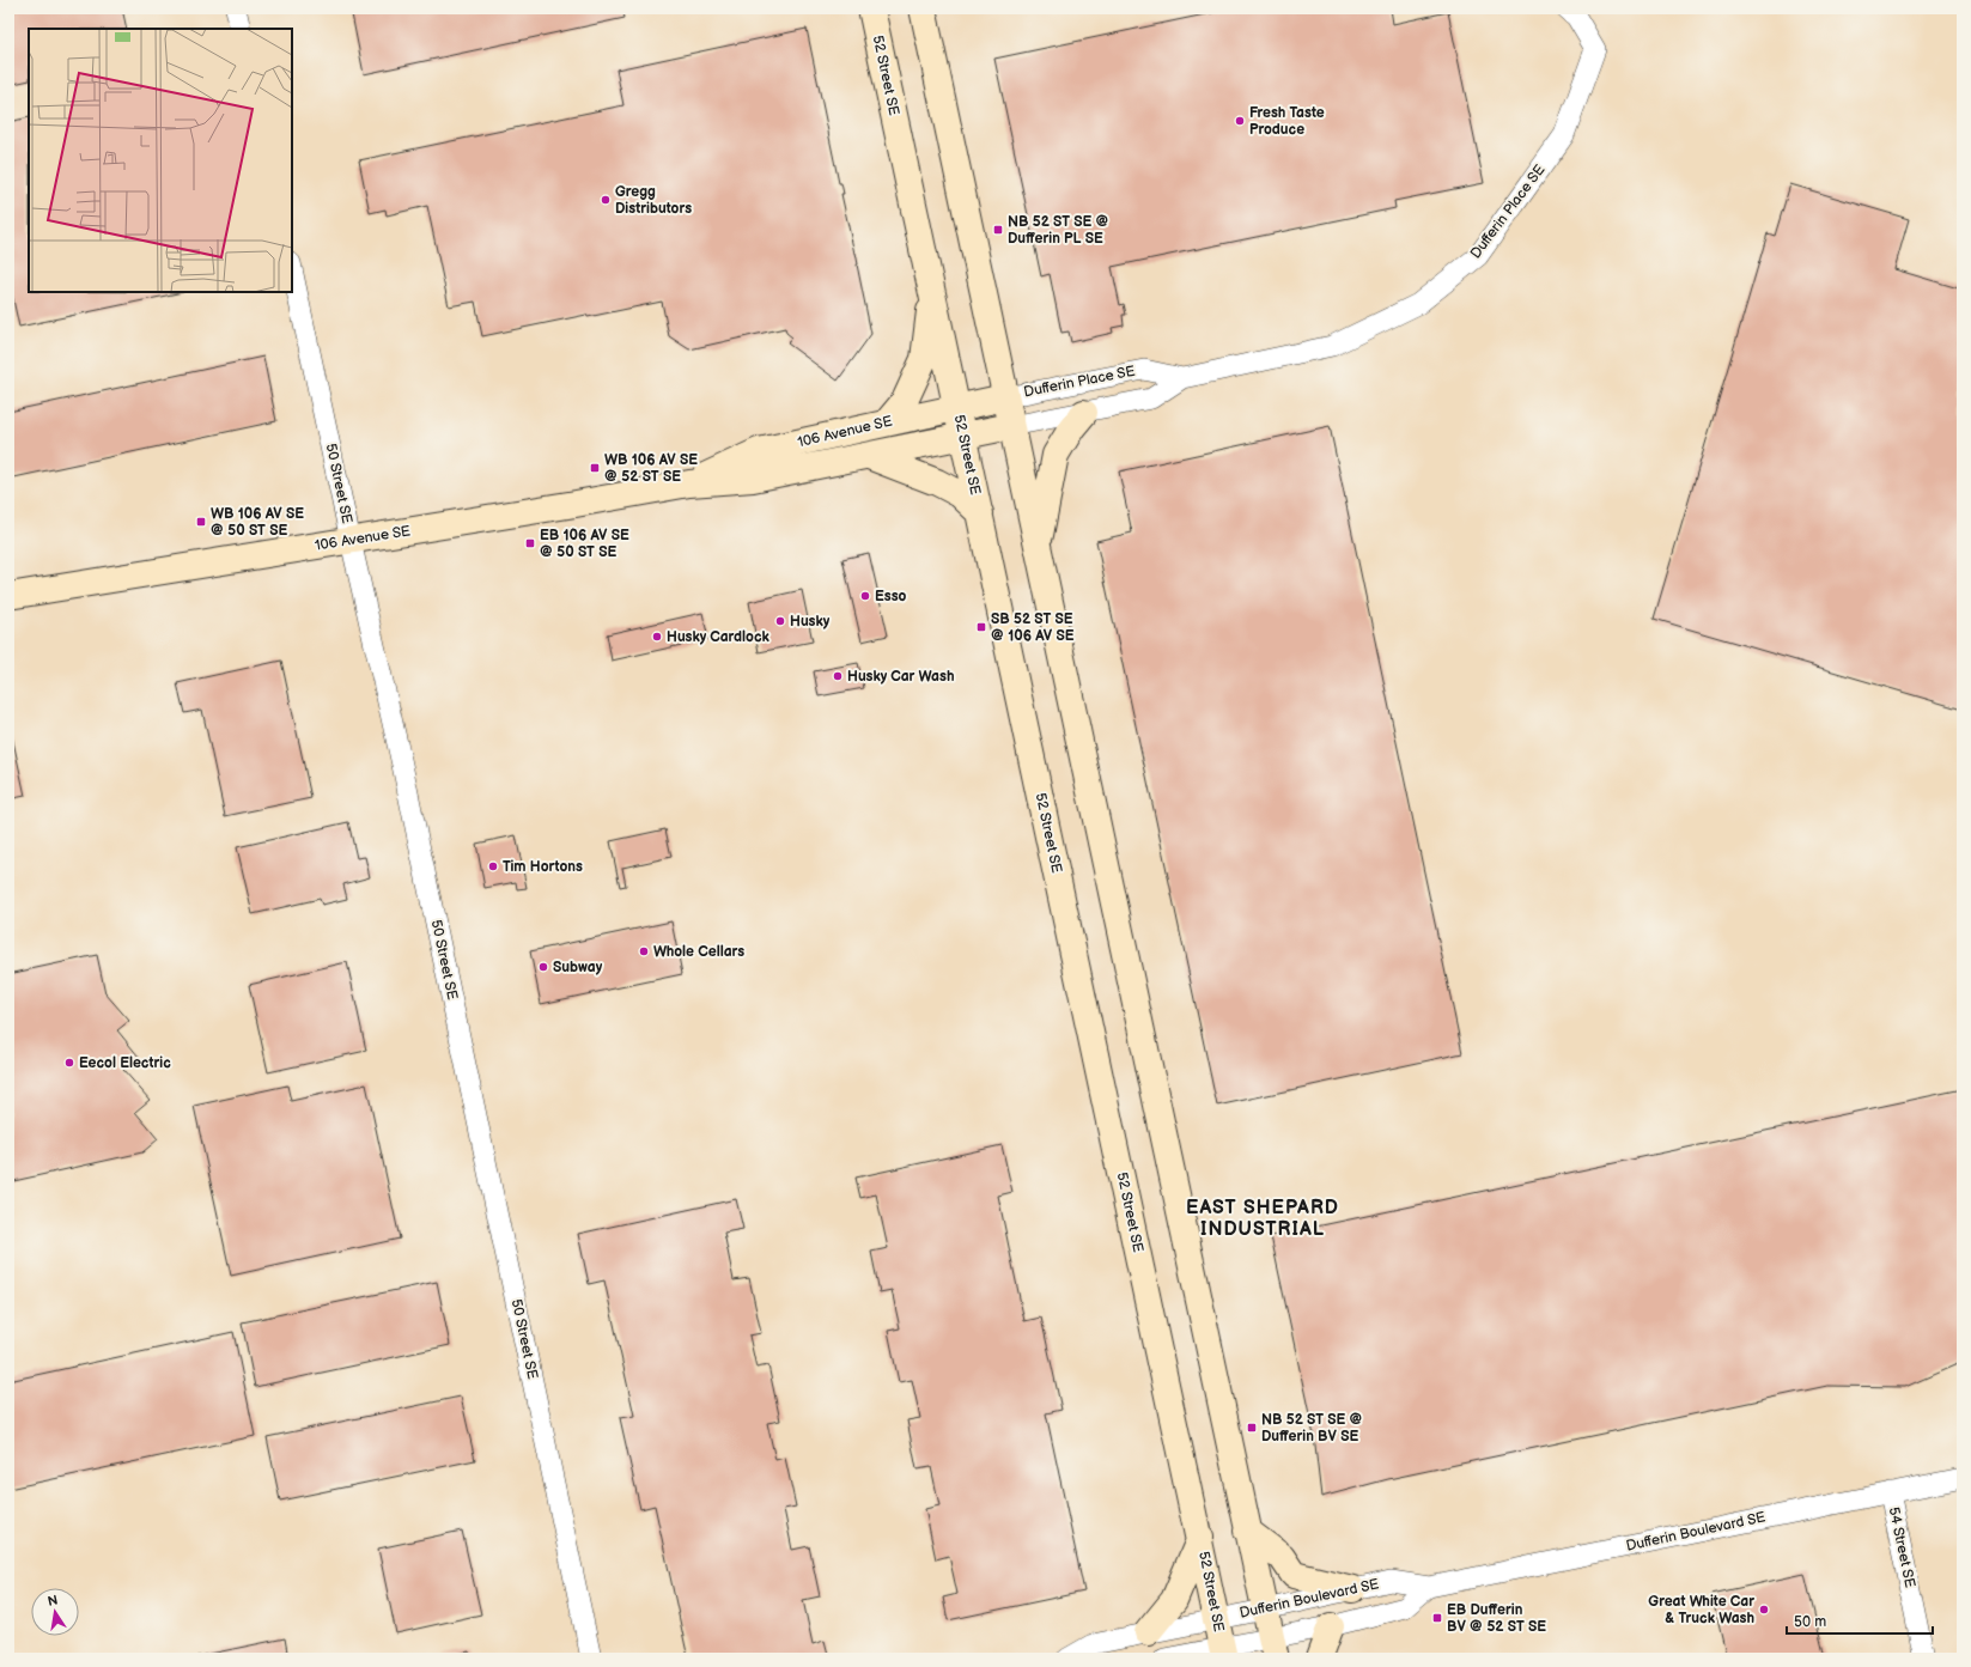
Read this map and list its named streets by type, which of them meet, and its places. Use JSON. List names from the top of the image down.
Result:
{
  "streets": {
    "main road": ["52 Street SE", "106 Avenue SE"],
    "street": [
      "Dufferin Place SE",
      "50 Street SE",
      "Dufferin Boulevard SE",
      "54 Street SE"
    ]
  },
  "crossings": [
    ["52 Street SE", "106 Avenue SE"],
    ["52 Street SE", "Dufferin Boulevard SE"],
    ["Dufferin Place SE", "106 Avenue SE"],
    ["106 Avenue SE", "50 Street SE"],
    ["Dufferin Boulevard SE", "54 Street SE"]
  ],
  "districts": ["EAST SHEPARD INDUSTRIAL"],
  "places": {
    "other": [
      "Fresh Taste Produce",
      "Gregg Distributors",
      "Esso",
      "Husky",
      "Husky Cardlock",
      "Husky Car Wash",
      "Tim Hortons",
      "Whole Cellars",
      "Subway",
      "Eecol Electric",
      "Great White Car & Truck Wash"
    ],
    "transit": [
      "NB 52 ST SE @ Dufferin PL SE",
      "WB 106 AV SE @ 52 ST SE",
      "WB 106 AV SE @ 50 ST SE",
      "EB 106 AV SE @ 50 ST SE",
      "SB 52 ST SE @ 106 AV SE",
      "NB 52 ST SE @ Dufferin BV SE",
      "EB Dufferin BV @ 52 ST SE"
    ]
  },
  "scale_bar": "50 m",
  "north": "top"
}
